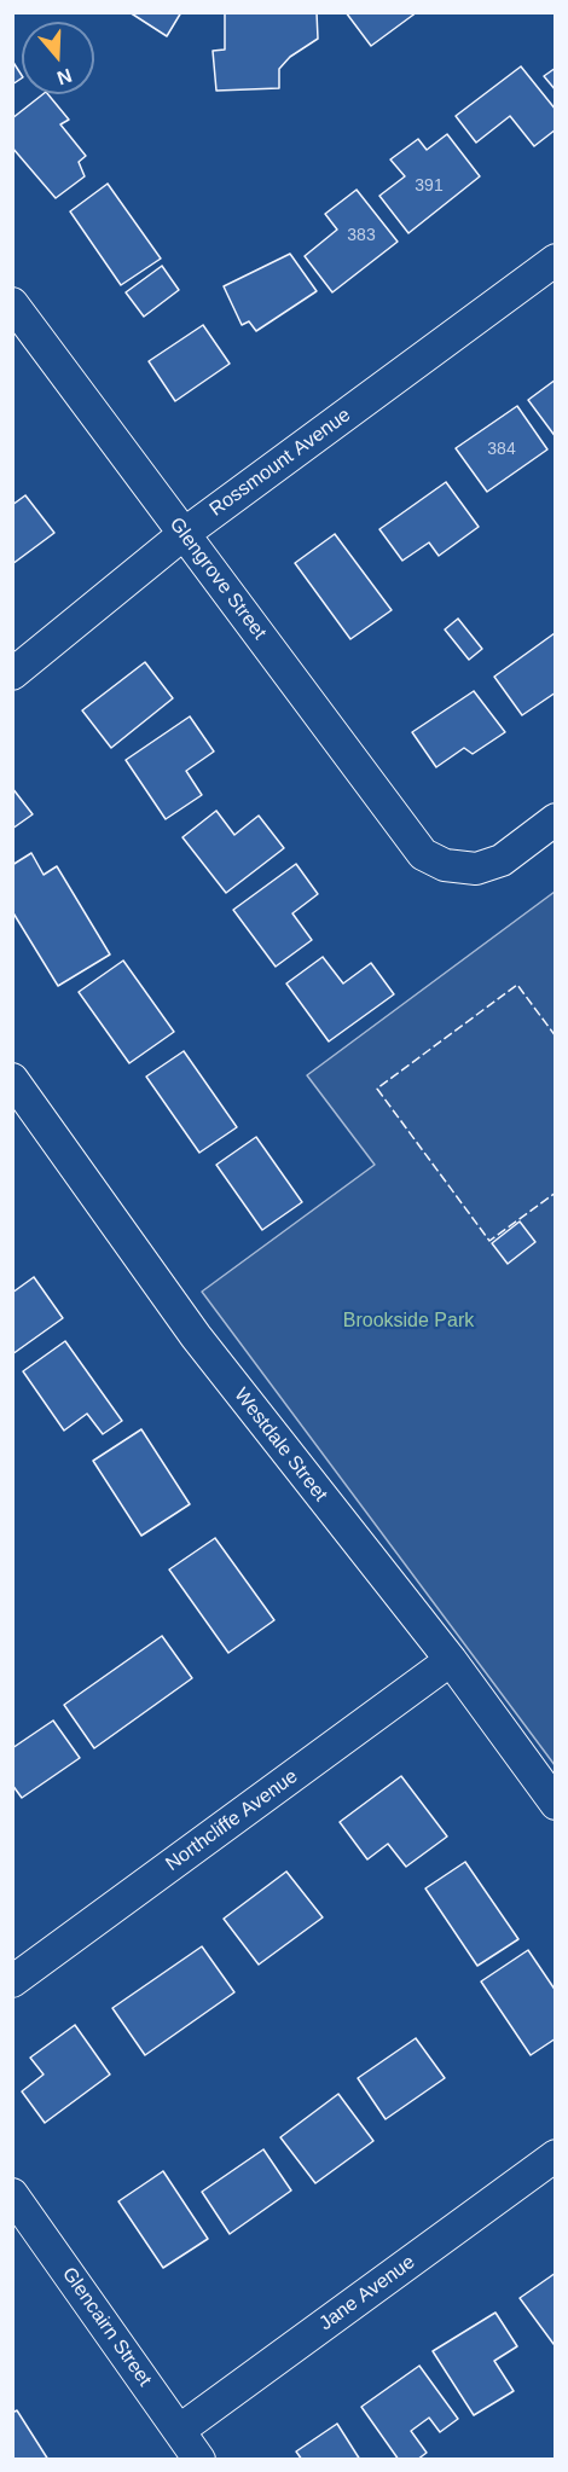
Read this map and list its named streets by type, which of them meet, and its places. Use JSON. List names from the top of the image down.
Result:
{
  "streets": {
    "street": [
      "Rossmount Avenue",
      "Glengrove Street",
      "Westdale Street",
      "Northcliffe Avenue",
      "Jane Avenue",
      "Glencairn Street"
    ]
  },
  "crossings": [
    ["Rossmount Avenue", "Glengrove Street"],
    ["Westdale Street", "Northcliffe Avenue"],
    ["Jane Avenue", "Glencairn Street"]
  ],
  "parks": ["Brookside Park"],
  "house_numbers": ["391", "383", "384"],
  "north": "bottom"
}
